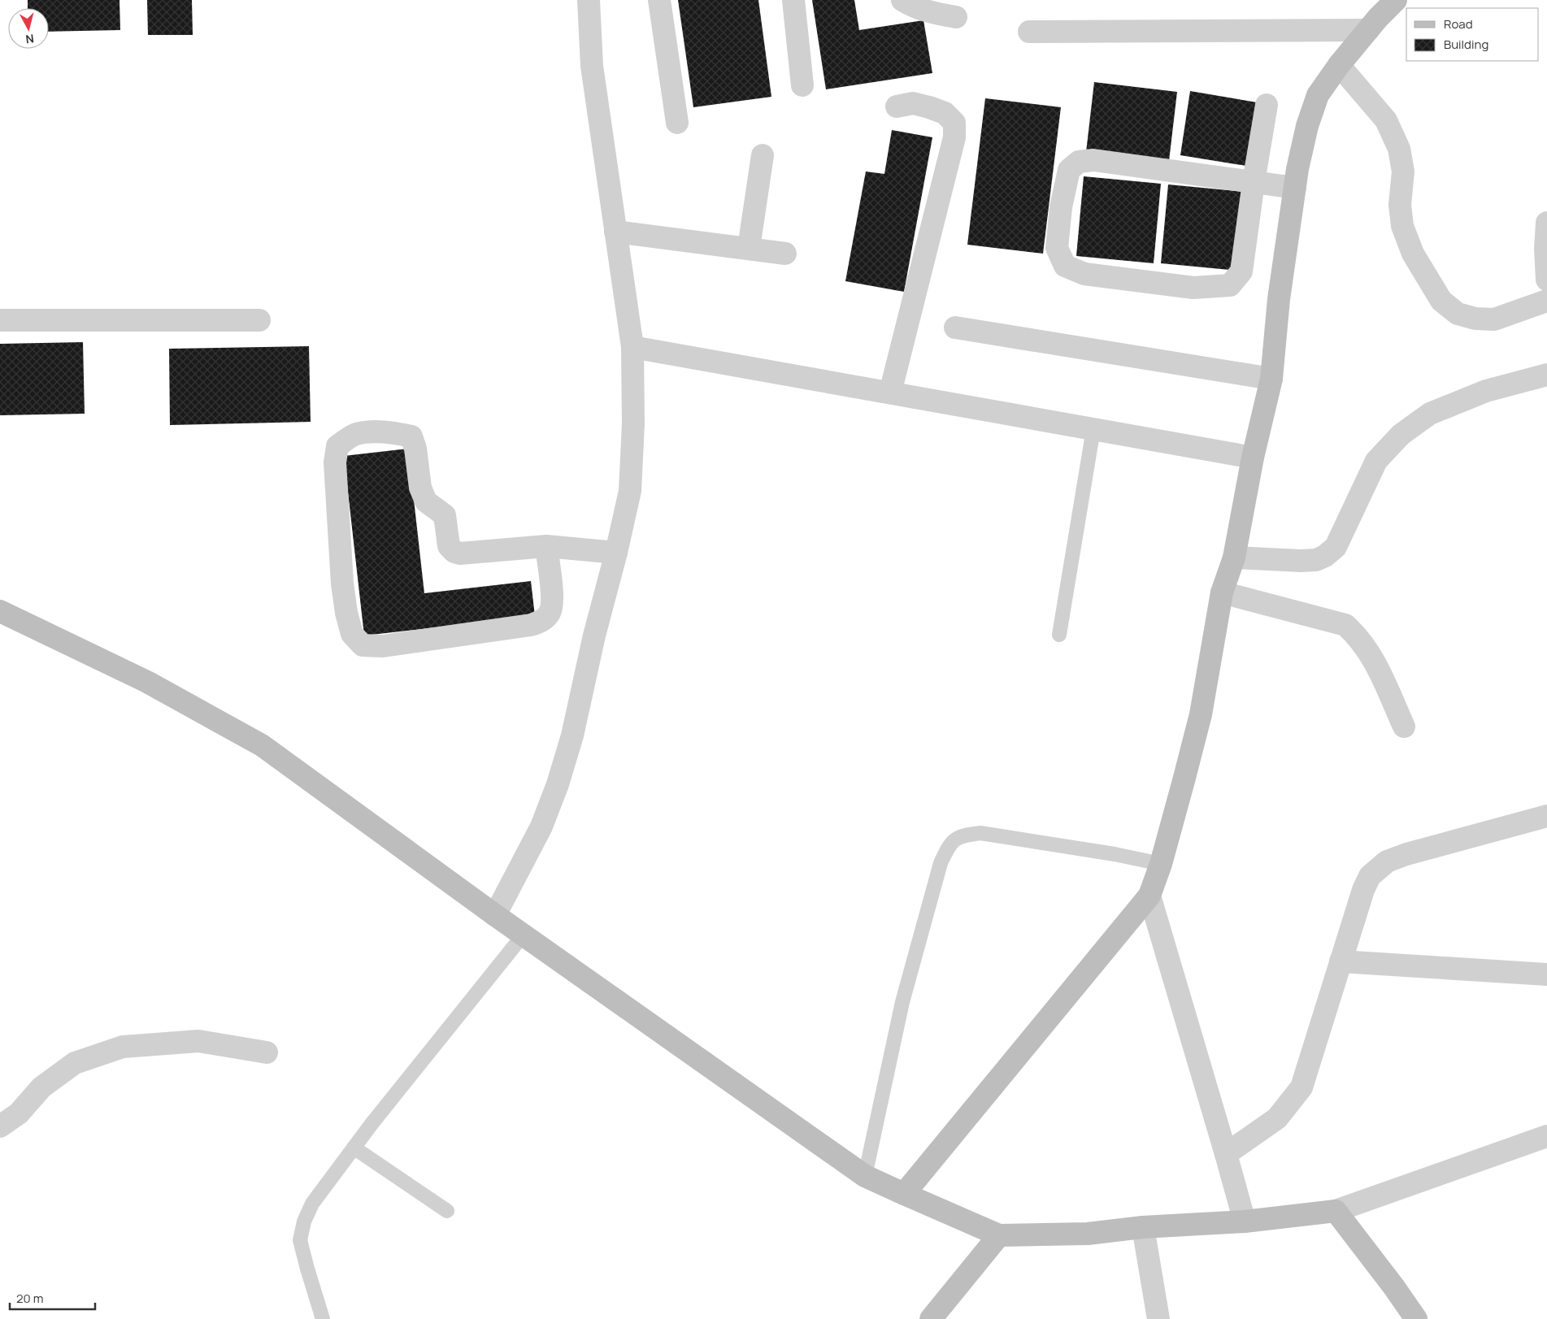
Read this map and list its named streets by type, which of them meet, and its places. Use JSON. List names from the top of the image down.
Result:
{
  "legend": ["Road", "Building"],
  "scale_bar": "20 m",
  "north": "bottom"
}
